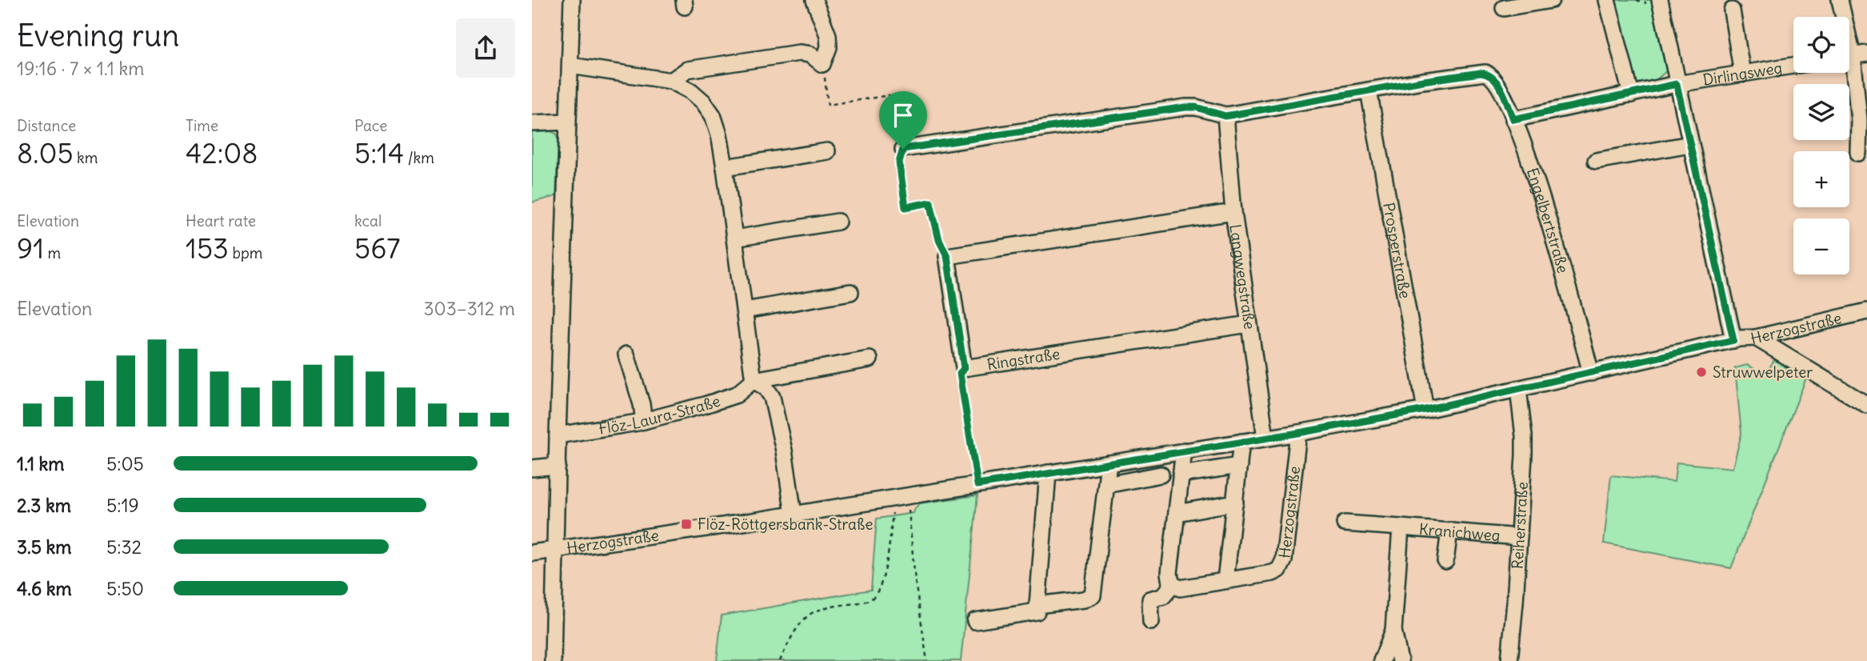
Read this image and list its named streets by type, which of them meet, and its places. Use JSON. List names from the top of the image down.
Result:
{
  "streets": {
    "street": [
      "Dirlingsweg",
      "Engelbertstraße",
      "Prosperstraße",
      "Langwegstraße",
      "Herzogstraße",
      "Ringstraße",
      "Flöz-Laura-Straße",
      "Reiherstraße",
      "Kranichweg"
    ]
  },
  "crossings": [
    ["Dirlingsweg", "Engelbertstraße"],
    ["Engelbertstraße", "Prosperstraße"],
    ["Engelbertstraße", "Herzogstraße"],
    ["Prosperstraße", "Herzogstraße"],
    ["Langwegstraße", "Herzogstraße"],
    ["Langwegstraße", "Ringstraße"],
    ["Herzogstraße", "Reiherstraße"],
    ["Reiherstraße", "Kranichweg"]
  ],
  "places": {
    "other": ["Struwwelpeter"],
    "transit": ["Flöz-Röttgersbank-Straße"]
  },
  "page": {
    "heading": ["Evening run", "19:16 · 7 × 1.1 km"],
    "map_buttons": ["+", "−"],
    "stats": [
      ["Distance", "8.05 km"],
      ["Time", "42:08"],
      ["Pace", "5:14 /km"],
      ["Elevation", "91 m"],
      ["Heart rate", "153 bpm"],
      ["kcal", "567"]
    ],
    "chart": ["Elevation", "303–312 m"],
    "list": [
      {
        "name": "1.1 km",
        "note": "5:05"
      },
      {
        "name": "2.3 km",
        "note": "5:19"
      },
      {
        "name": "3.5 km",
        "note": "5:32"
      },
      {
        "name": "4.6 km",
        "note": "5:50"
      }
    ]
  }
}
